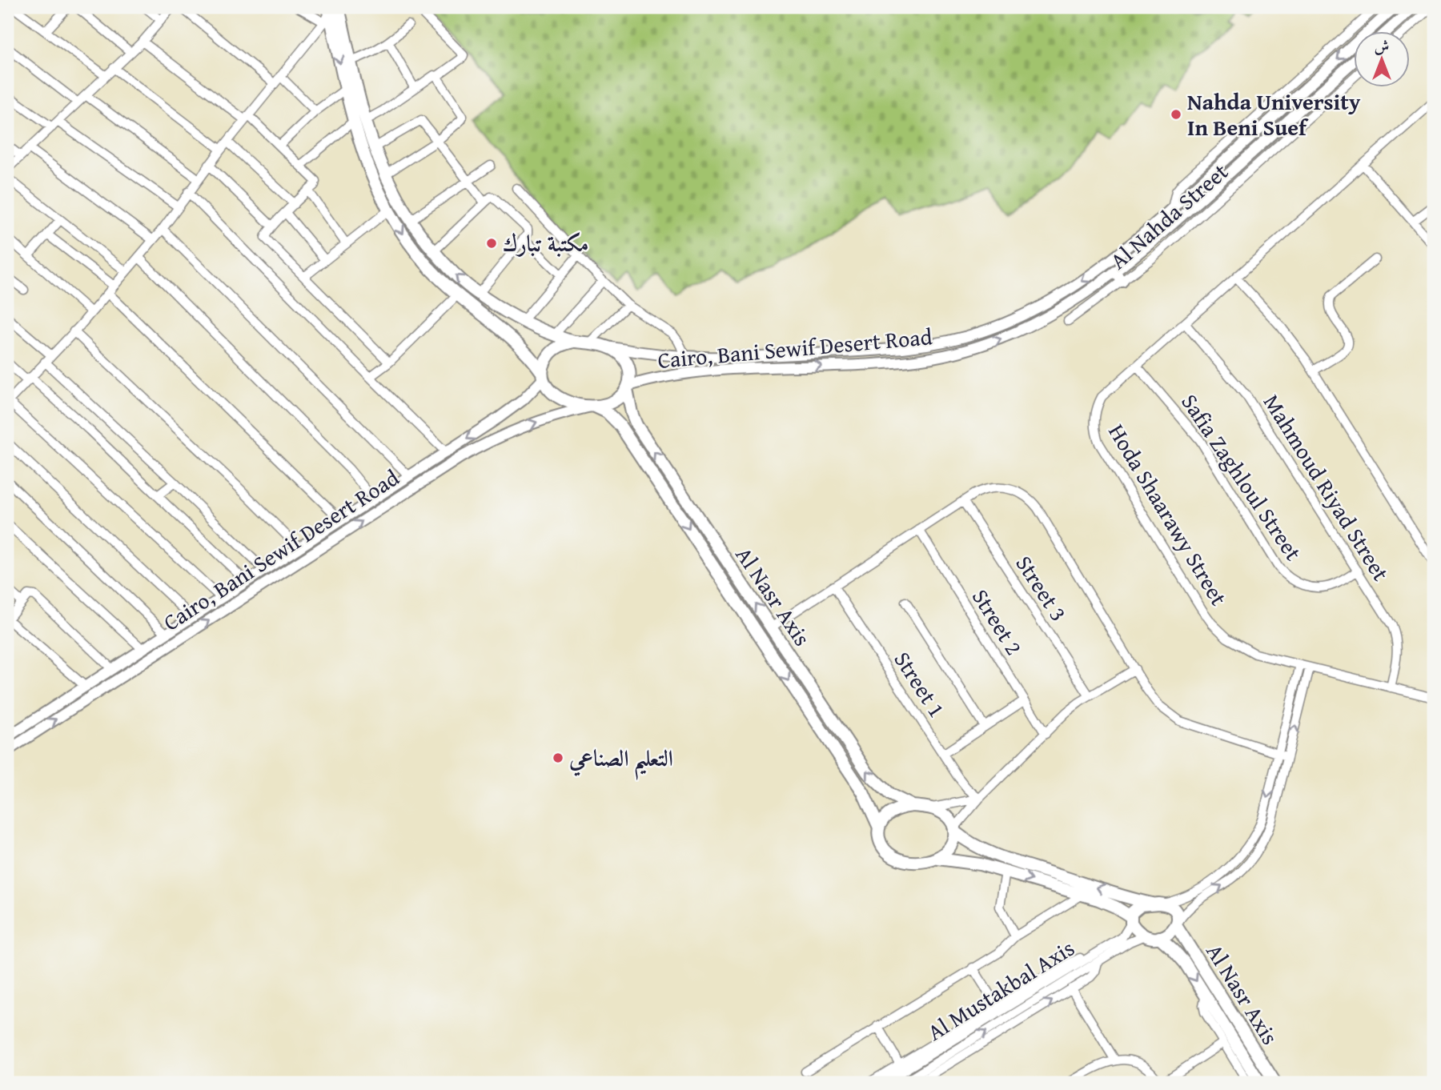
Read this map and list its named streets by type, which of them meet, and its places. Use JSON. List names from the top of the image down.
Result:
{
  "streets": {
    "highway": ["Al Nasr Axis"],
    "main road": ["Cairo, Bani Sewif Desert Road"],
    "street": [
      "Al Nahda Street",
      "Safia Zaghloul Street",
      "Mahmoud Riyad Street",
      "Hoda Shaarawy Street",
      "Street 3",
      "Street 2",
      "Street 1",
      "Al Mustakbal Axis"
    ]
  },
  "crossings": [
    ["Cairo, Bani Sewif Desert Road", "Al Nasr Axis"],
    ["Safia Zaghloul Street", "Mahmoud Riyad Street"],
    ["Safia Zaghloul Street", "Hoda Shaarawy Street"],
    ["Mahmoud Riyad Street", "Hoda Shaarawy Street"],
    ["Al Nasr Axis", "Al Mustakbal Axis"]
  ],
  "places": ["Nahda University In Beni Suef", "مكتبة تبارك", "التعليم الصناعي"],
  "north": "top"
}
